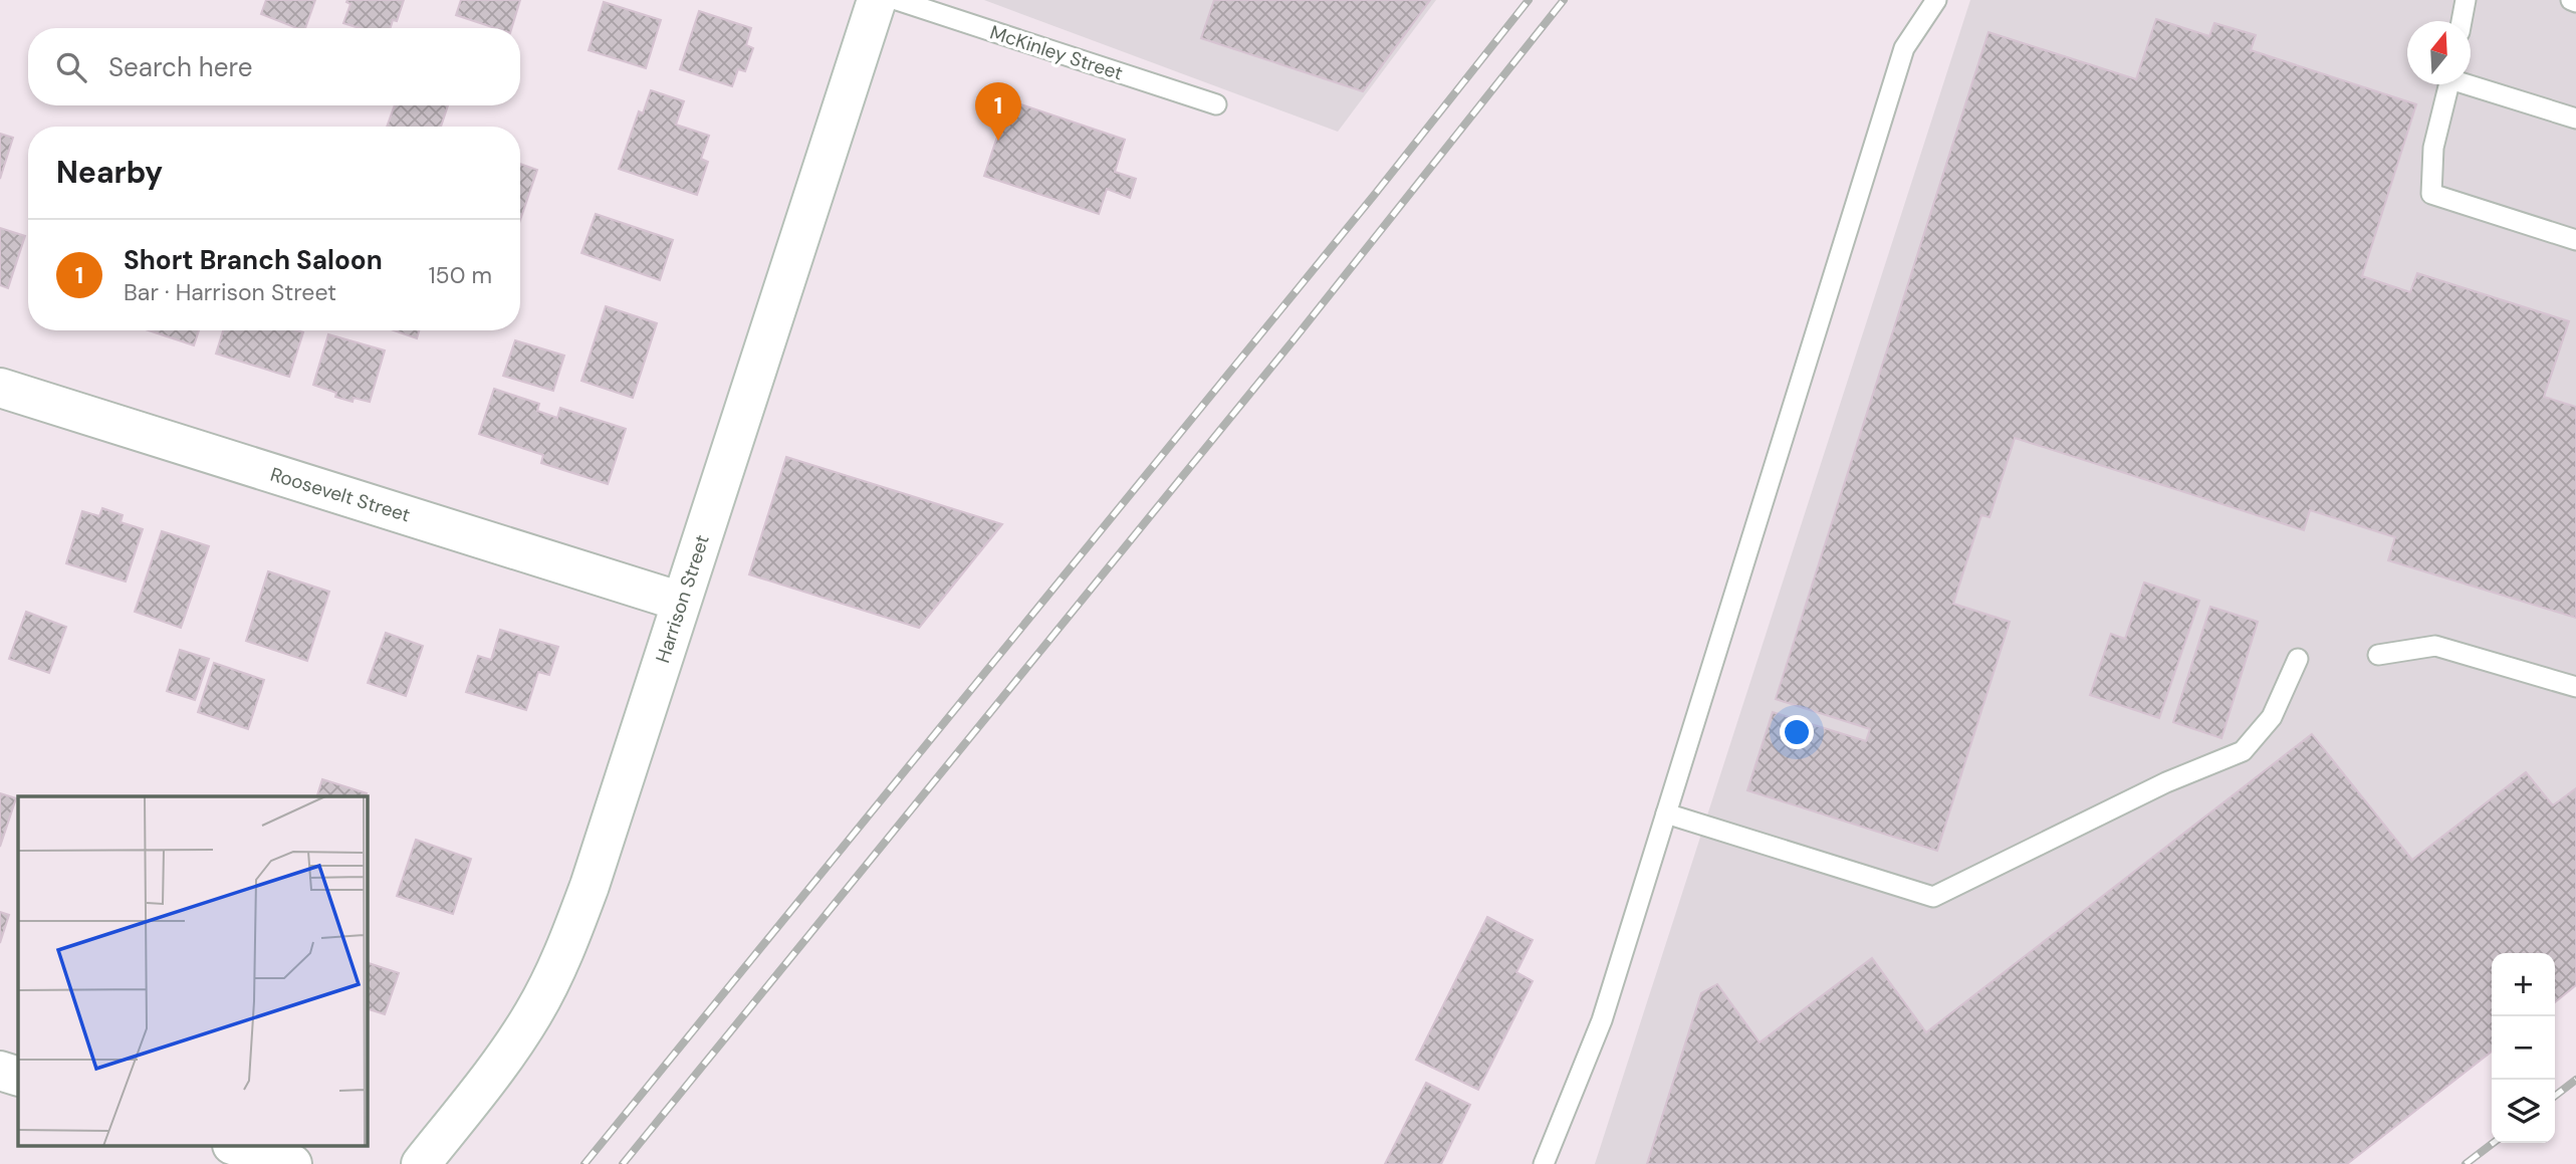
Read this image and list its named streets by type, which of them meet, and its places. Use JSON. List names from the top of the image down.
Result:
{
  "streets": {
    "main road": ["Roosevelt Street", "Harrison Street"],
    "lane": ["McKinley Street"]
  },
  "crossings": [
    ["Roosevelt Street", "Harrison Street"]
  ],
  "north": "top",
  "page": {
    "search": "Search here",
    "pins": "1",
    "heading": "Nearby",
    "list": [
      {
        "mark": "1",
        "name": "Short Branch Saloon",
        "note": "Bar · Harrison Street",
        "value": "150 m"
      }
    ],
    "map_buttons": ["+", "−"]
  }
}
